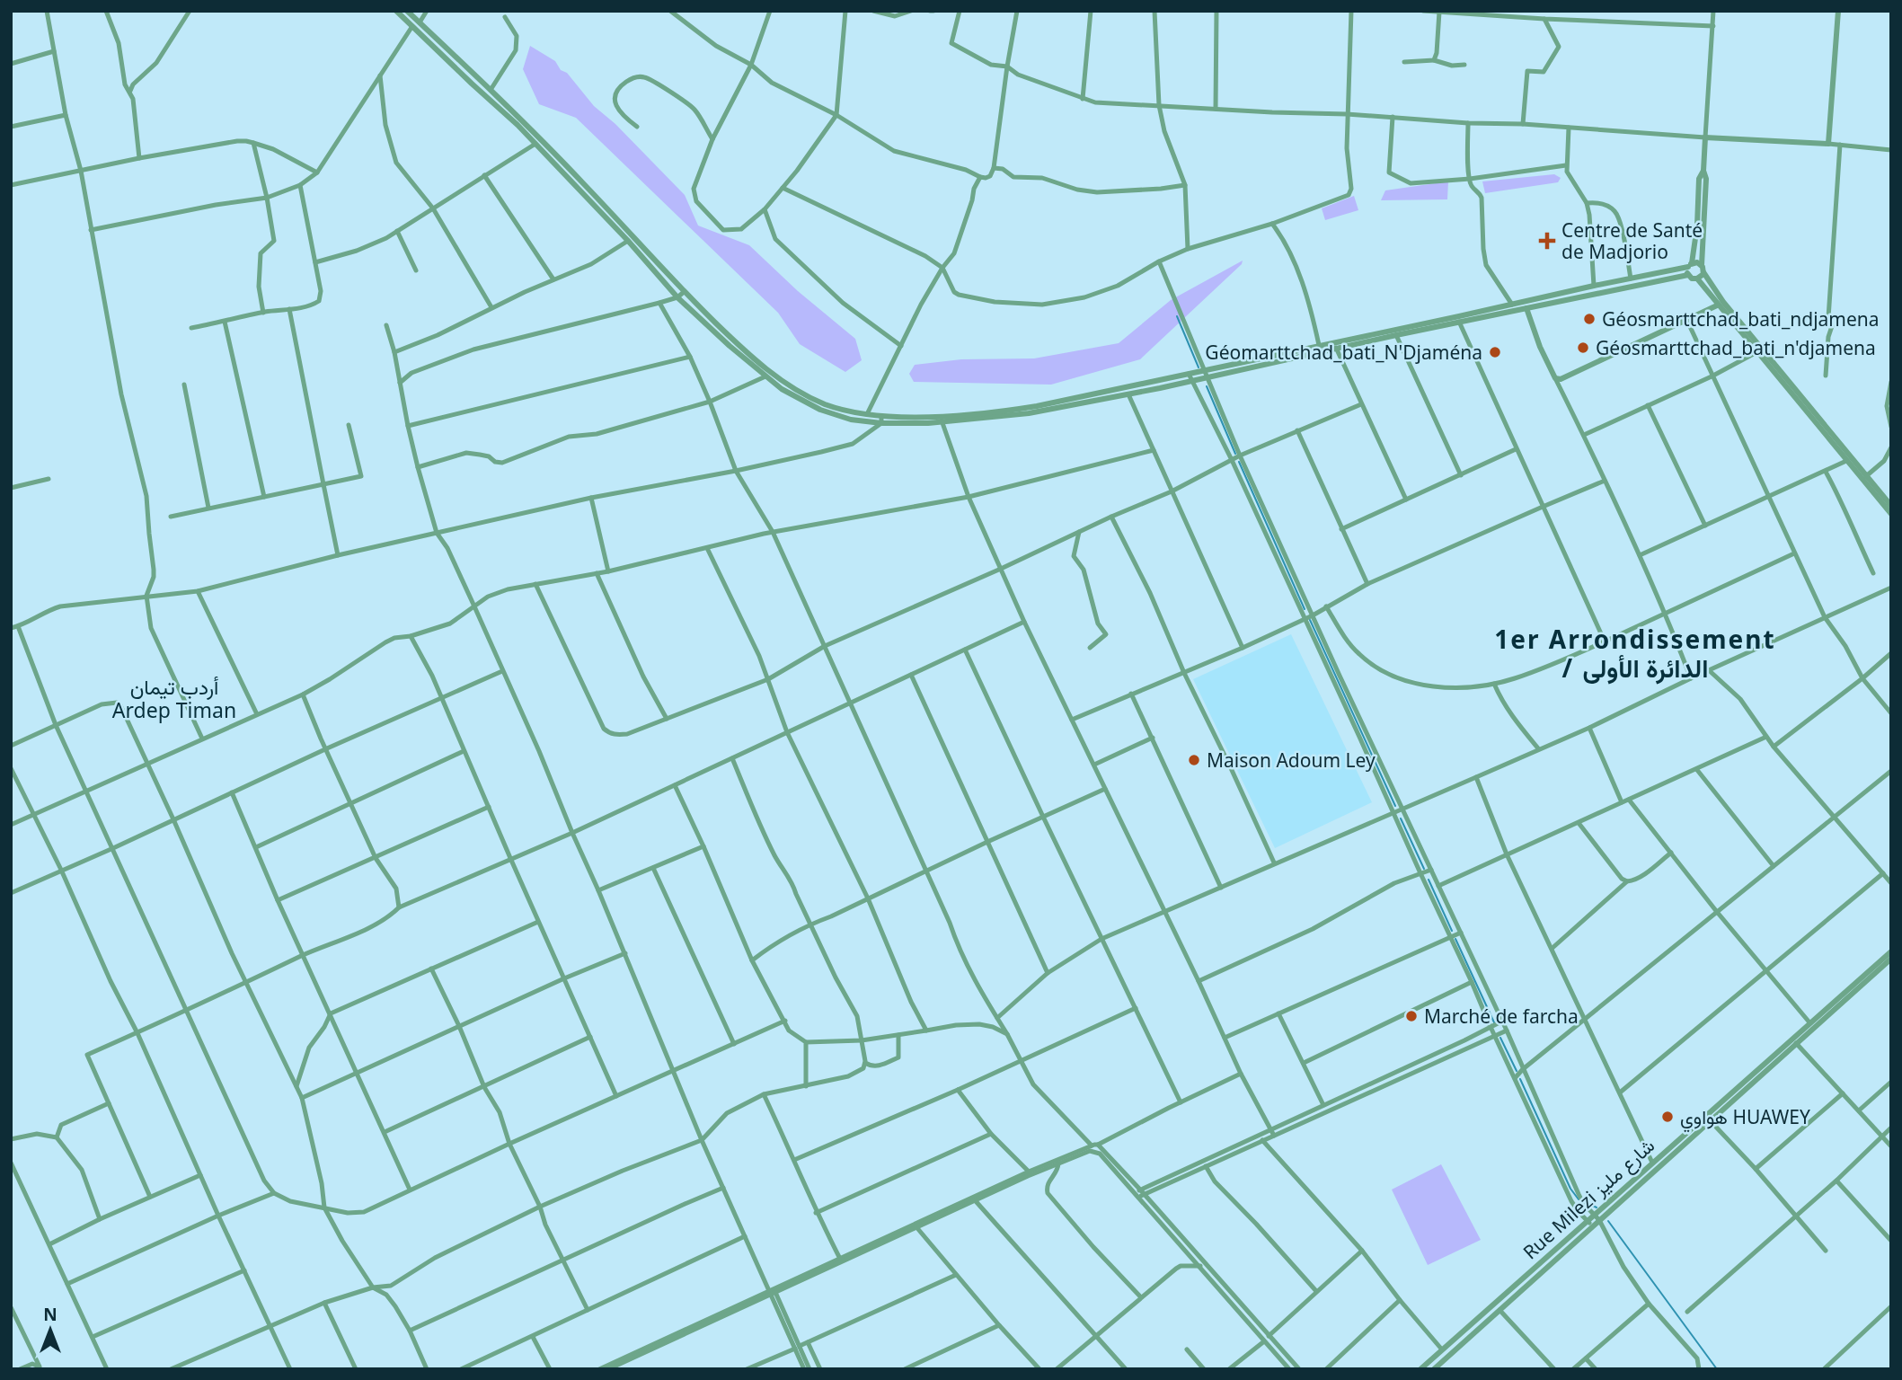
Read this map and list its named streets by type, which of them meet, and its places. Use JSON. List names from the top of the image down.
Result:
{
  "streets": {
    "street": ["Rue Milezi شارع مليز"]
  },
  "districts": ["1er Arrondissement / الدائرة الأولى", "أردب تيمان Ardep Timan"],
  "places": {
    "health": ["Centre de Santé de Madjorio"],
    "other": [
      "Géosmarttchad_bati_ndjamena",
      "Géosmarttchad_bati_n'djamena",
      "Géomarttchad_bati_N'Djaména",
      "Maison Adoum Ley",
      "Marché de farcha",
      "هواوي HUAWEY"
    ]
  },
  "north": "top"
}
